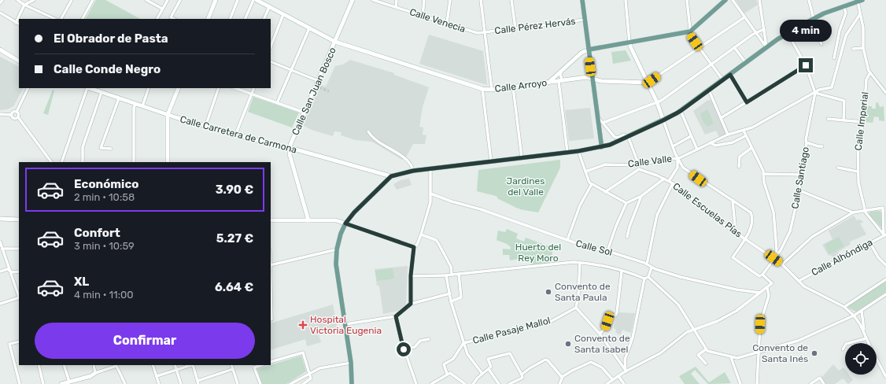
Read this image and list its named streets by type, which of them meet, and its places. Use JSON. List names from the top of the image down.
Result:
{
  "streets": {
    "main road": ["Calle Arroyo", "Calle San Juan Bosco", "Calle Carretera de Carmona"],
    "street": [
      "Calle Venecia",
      "Calle Pérez Hervás",
      "Calle Imperial",
      "Calle Valle",
      "Calle Santiago",
      "Calle Escuelas Pías",
      "Calle Sol",
      "Calle Alhóndiga",
      "Calle Pasaje Mallol"
    ]
  },
  "crossings": [
    ["Calle Venecia", "Calle Pérez Hervás"],
    ["Calle Arroyo", "Calle San Juan Bosco"],
    ["Calle San Juan Bosco", "Calle Carretera de Carmona"],
    ["Calle Santiago", "Calle Escuelas Pías"],
    ["Calle Escuelas Pías", "Calle Alhóndiga"]
  ],
  "parks": ["Jardines del Valle", "Huerto del Rey Moro"],
  "places": {
    "other": ["Convento de Santa Paula", "Convento de Santa Isabel", "Convento de Santa Inés"],
    "health": ["Hospital Victoria Eugenia"]
  },
  "page": {
    "banner": ["El Obrador de Pasta", "Calle Conde Negro"],
    "bubble": "4 min",
    "list": [
      {
        "name": "Económico",
        "note": "2 min · 10:58",
        "value": "3.90 €"
      },
      {
        "name": "Confort",
        "note": "3 min · 10:59",
        "value": "5.27 €"
      },
      {
        "name": "XL",
        "note": "4 min · 11:00",
        "value": "6.64 €"
      }
    ],
    "buttons": "Confirmar"
  }
}
